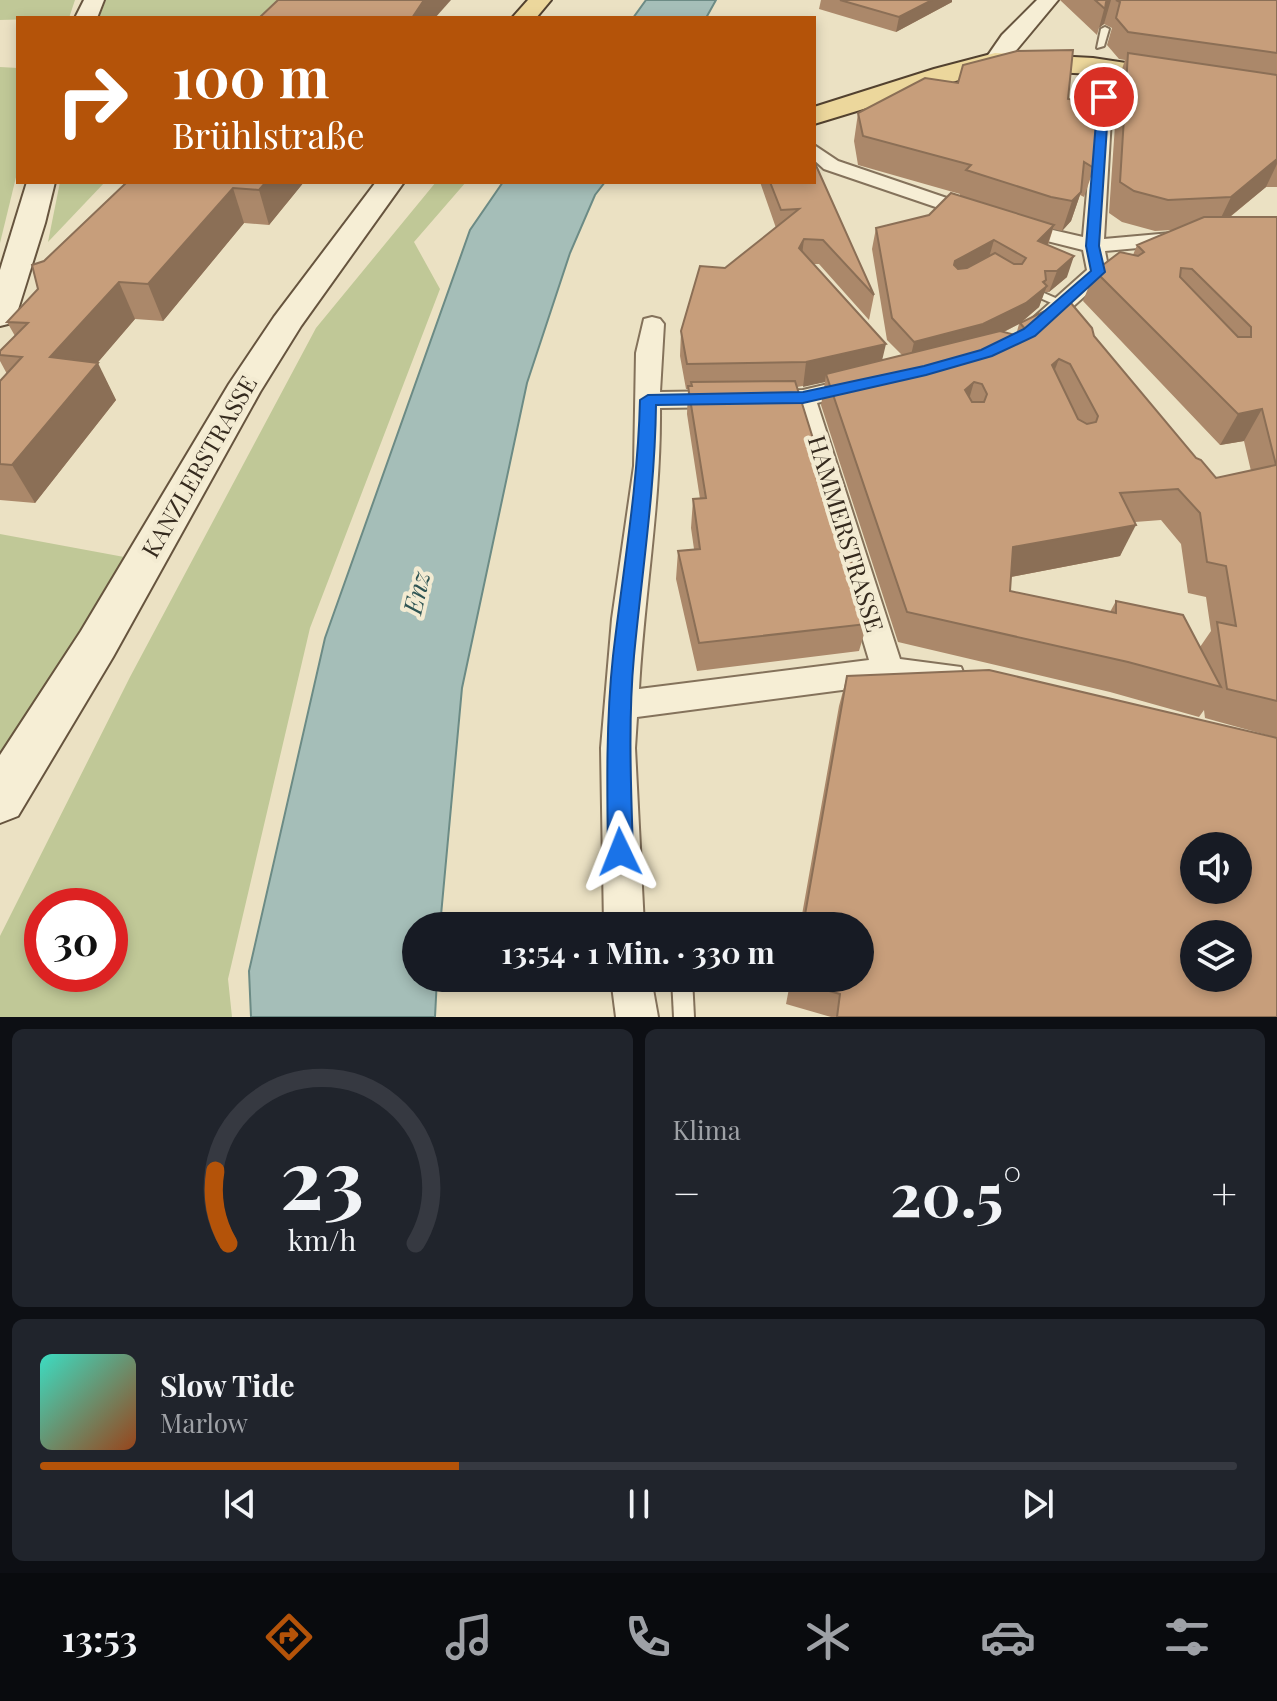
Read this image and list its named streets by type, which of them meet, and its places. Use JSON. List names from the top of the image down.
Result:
{
  "streets": {
    "main road": ["KANZLERSTRASSE"],
    "street": ["HAMMERSTRASSE"]
  },
  "water": ["Enz"],
  "page": {
    "turn": ["100 m", "Brühlstraße"],
    "limit": "30",
    "trip": "13:54 · 1 Min. · 330 m",
    "tile": "Klima",
    "heat": ["−", "20.5°", "+"],
    "song": ["Slow Tide", "Marlow"],
    "tabs": "13:53",
    "gauge": ["23", "km/h"]
  }
}
